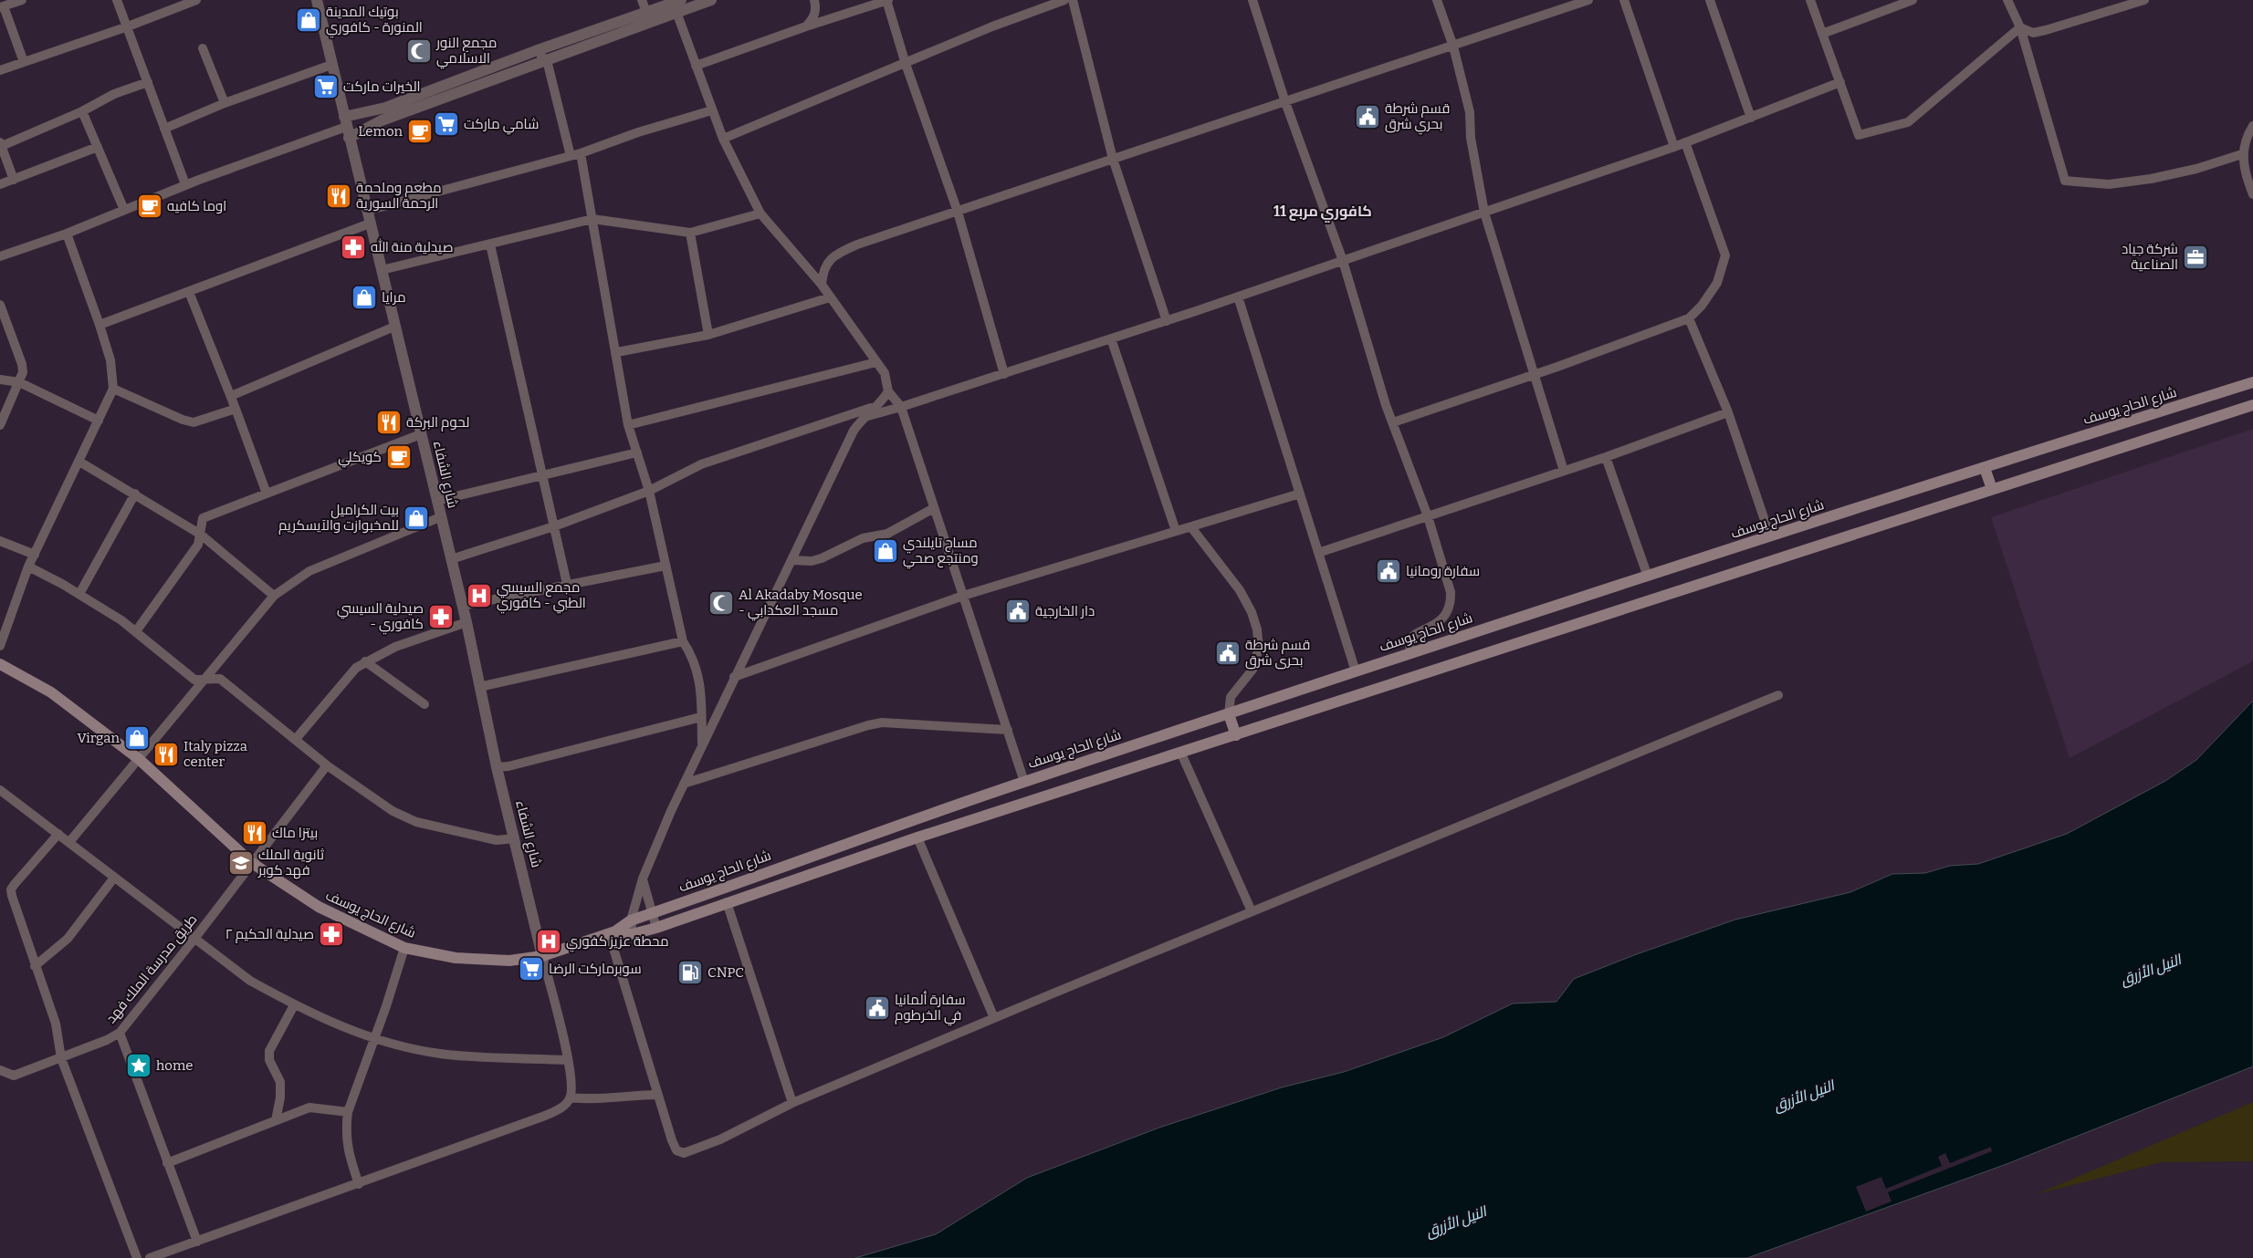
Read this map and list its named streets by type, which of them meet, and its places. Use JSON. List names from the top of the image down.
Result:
{
  "streets": {
    "main road": ["شارع الحاج يوسف"],
    "street": ["شارع الشفاء", "طريق مدرسة الملك فهد"]
  },
  "crossings": [
    ["شارع الحاج يوسف", "شارع الشفاء"],
    ["شارع الحاج يوسف", "طريق مدرسة الملك فهد"]
  ],
  "districts": ["كافوري مربع 11"],
  "water": ["النيل الأزرق"],
  "places": {
    "shop": [
      "بوتيك المدينة المنورة - كافوري",
      "مرايا",
      "بيت الكراميل للمخبوازت والآيسكريم",
      "مساج تايلندي ومنتجع صحي",
      "Virgan"
    ],
    "mosque": ["مجمع النور الاسلامي", "Al Akadaby Mosque - مسجد العكدابي"],
    "supermarket": ["الخيرات ماركت", "شامي ماركت", "سوبرماركت الرضا"],
    "public building": [
      "قسم شرطة بحري شرق",
      "سفارة رومانيا",
      "دار الخارجية",
      "قسم شرطة بحرى شرق",
      "سفارة ألمانيا في الخرطوم"
    ],
    "cafe": ["Lemon", "اوما كافيه", "كويكلي"],
    "restaurant": [
      "مطعم وملحمة الرحمة السورية",
      "لحوم البركة",
      "Italy pizza center",
      "بيتزا ماك"
    ],
    "pharmacy": ["صيدلية منة الله", "صيدلية السيسي - كافوري", "صيدلية الحكيم ٢"],
    "office": ["شركة جياد الصناعية"],
    "hospital": ["مجمع السيسي الطبي - كافوري", "محطة عزيز كفوري"],
    "school or university": ["ثانوية الملك فهد كوبر"],
    "fuel station": ["CNPC"],
    "place": ["home"]
  }
}
